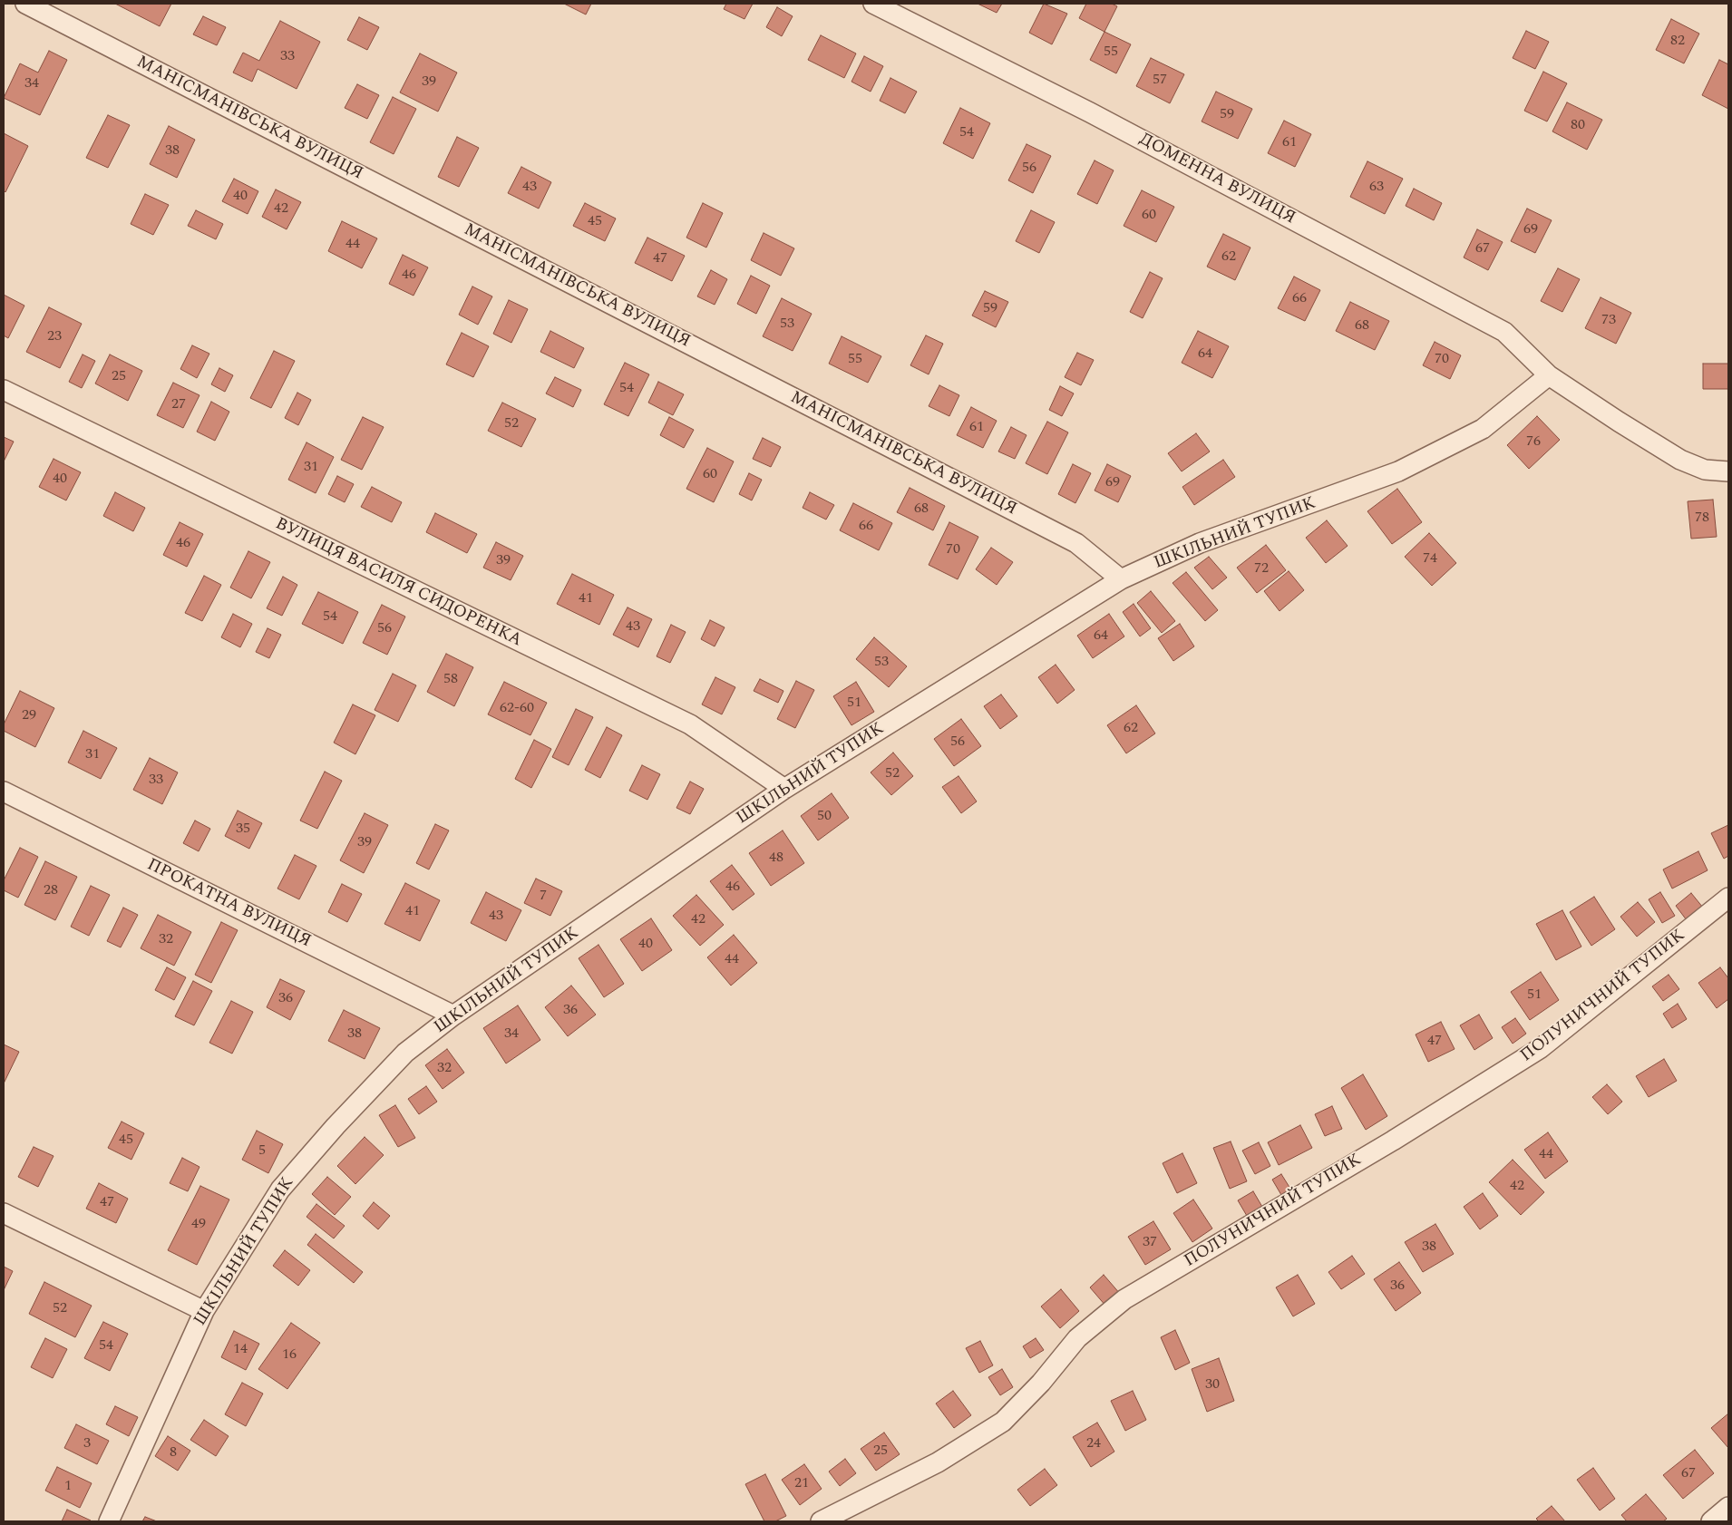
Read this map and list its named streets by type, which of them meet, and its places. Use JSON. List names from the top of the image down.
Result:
{
  "streets": {
    "street": [
      "МАНІСМАНІВСЬКА ВУЛИЦЯ",
      "ДОМЕННА ВУЛИЦЯ",
      "ШКІЛЬНИЙ ТУПИК",
      "ВУЛИЦЯ ВАСИЛЯ СИДОРЕНКА",
      "ПРОКАТНА ВУЛИЦЯ",
      "ПОЛУНИЧНИЙ ТУПИК"
    ]
  },
  "crossings": [
    ["МАНІСМАНІВСЬКА ВУЛИЦЯ", "ШКІЛЬНИЙ ТУПИК"],
    ["ДОМЕННА ВУЛИЦЯ", "ШКІЛЬНИЙ ТУПИК"],
    ["ШКІЛЬНИЙ ТУПИК", "ВУЛИЦЯ ВАСИЛЯ СИДОРЕНКА"],
    ["ШКІЛЬНИЙ ТУПИК", "ПРОКАТНА ВУЛИЦЯ"]
  ],
  "house_numbers": [
    "82",
    "55",
    "33",
    "57",
    "39",
    "34",
    "59",
    "80",
    "54",
    "61",
    "38",
    "56",
    "43",
    "63",
    "40",
    "42",
    "60",
    "45",
    "69",
    "44",
    "67",
    "62",
    "47",
    "46",
    "66",
    "59",
    "73",
    "53",
    "68",
    "23",
    "64",
    "55",
    "70",
    "25",
    "54",
    "27",
    "52",
    "61",
    "76",
    "31",
    "60",
    "40",
    "69",
    "68",
    "78",
    "66",
    "46",
    "70",
    "74",
    "39",
    "72",
    "41",
    "54",
    "43",
    "56",
    "64",
    "53",
    "58",
    "51",
    "62-60",
    "29",
    "62",
    "56",
    "31",
    "52",
    "33",
    "50",
    "35",
    "39",
    "48",
    "46",
    "28",
    "7",
    "41",
    "43",
    "42",
    "32",
    "40",
    "44",
    "51",
    "36",
    "36",
    "38",
    "34",
    "47",
    "32",
    "45",
    "5",
    "44",
    "42",
    "47",
    "49",
    "37",
    "38",
    "36",
    "52",
    "54",
    "14",
    "16",
    "30",
    "3",
    "24",
    "25",
    "8",
    "67",
    "21",
    "1"
  ]
}
